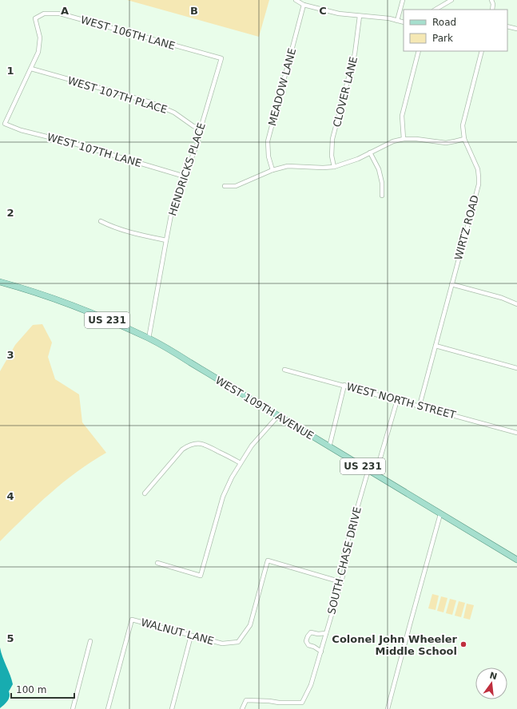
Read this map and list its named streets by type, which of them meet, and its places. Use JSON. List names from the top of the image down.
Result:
{
  "streets": {
    "main road": ["US 231", "WEST 109TH AVENUE"],
    "street": [
      "WEST 106TH LANE",
      "MEADOW LANE",
      "CLOVER LANE",
      "WEST 107TH PLACE",
      "WEST 107TH LANE",
      "HENDRICKS PLACE",
      "WIRTZ ROAD",
      "WEST NORTH STREET",
      "SOUTH CHASE DRIVE",
      "WALNUT LANE"
    ]
  },
  "crossings": [
    ["WEST 106TH LANE", "WEST 107TH PLACE"],
    ["WEST 106TH LANE", "WEST 107TH LANE"],
    ["WEST 106TH LANE", "HENDRICKS PLACE"],
    ["WEST 107TH PLACE", "WEST 107TH LANE"],
    ["WEST 107TH PLACE", "HENDRICKS PLACE"],
    ["WEST 107TH LANE", "HENDRICKS PLACE"],
    ["HENDRICKS PLACE", "WEST 109TH AVENUE"],
    ["WIRTZ ROAD", "WEST NORTH STREET"],
    ["WEST 109TH AVENUE", "SOUTH CHASE DRIVE"],
    ["SOUTH CHASE DRIVE", "WALNUT LANE"]
  ],
  "places": ["Colonel John Wheeler Middle School"],
  "legend": ["Road", "Park"],
  "scale_bar": "100 m",
  "north": "top",
  "grid": {
    "columns": ["A", "B", "C"],
    "rows": [
      "1",
      "2",
      "3",
      "4",
      "5"
    ]
  }
}
